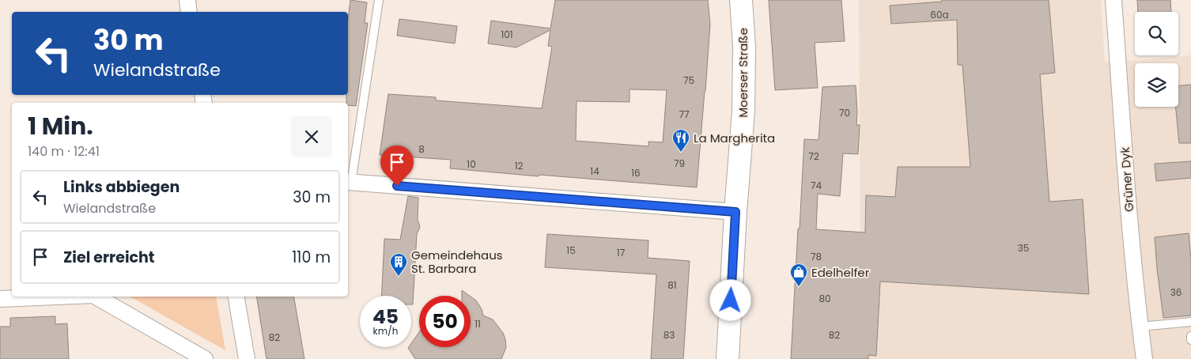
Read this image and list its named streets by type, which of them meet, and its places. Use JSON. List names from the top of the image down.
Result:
{
  "streets": {
    "main road": ["Moerser Straße"],
    "street": ["Grüner Dyk"]
  },
  "places": {
    "restaurant": ["La Margherita"],
    "building": ["Gemeindehaus St. Barbara"],
    "shop": ["Edelhelfer"]
  },
  "house_numbers": [
    "60a",
    "101",
    "75",
    "70",
    "77",
    "8",
    "72",
    "79",
    "10",
    "12",
    "14",
    "16",
    "74",
    "35",
    "15",
    "17",
    "78",
    "81",
    "36",
    "80",
    "11",
    "83",
    "82",
    "82"
  ],
  "page": {
    "turn": ["30 m", "Wielandstraße"],
    "heading": ["1 Min.", "140 m · 12:41"],
    "list": [
      {
        "name": "Links abbiegen",
        "note": "Wielandstraße",
        "value": "30 m"
      },
      {
        "name": "Ziel erreicht",
        "value": "110 m"
      }
    ],
    "speed": "45 km/h",
    "limit": "50"
  }
}
